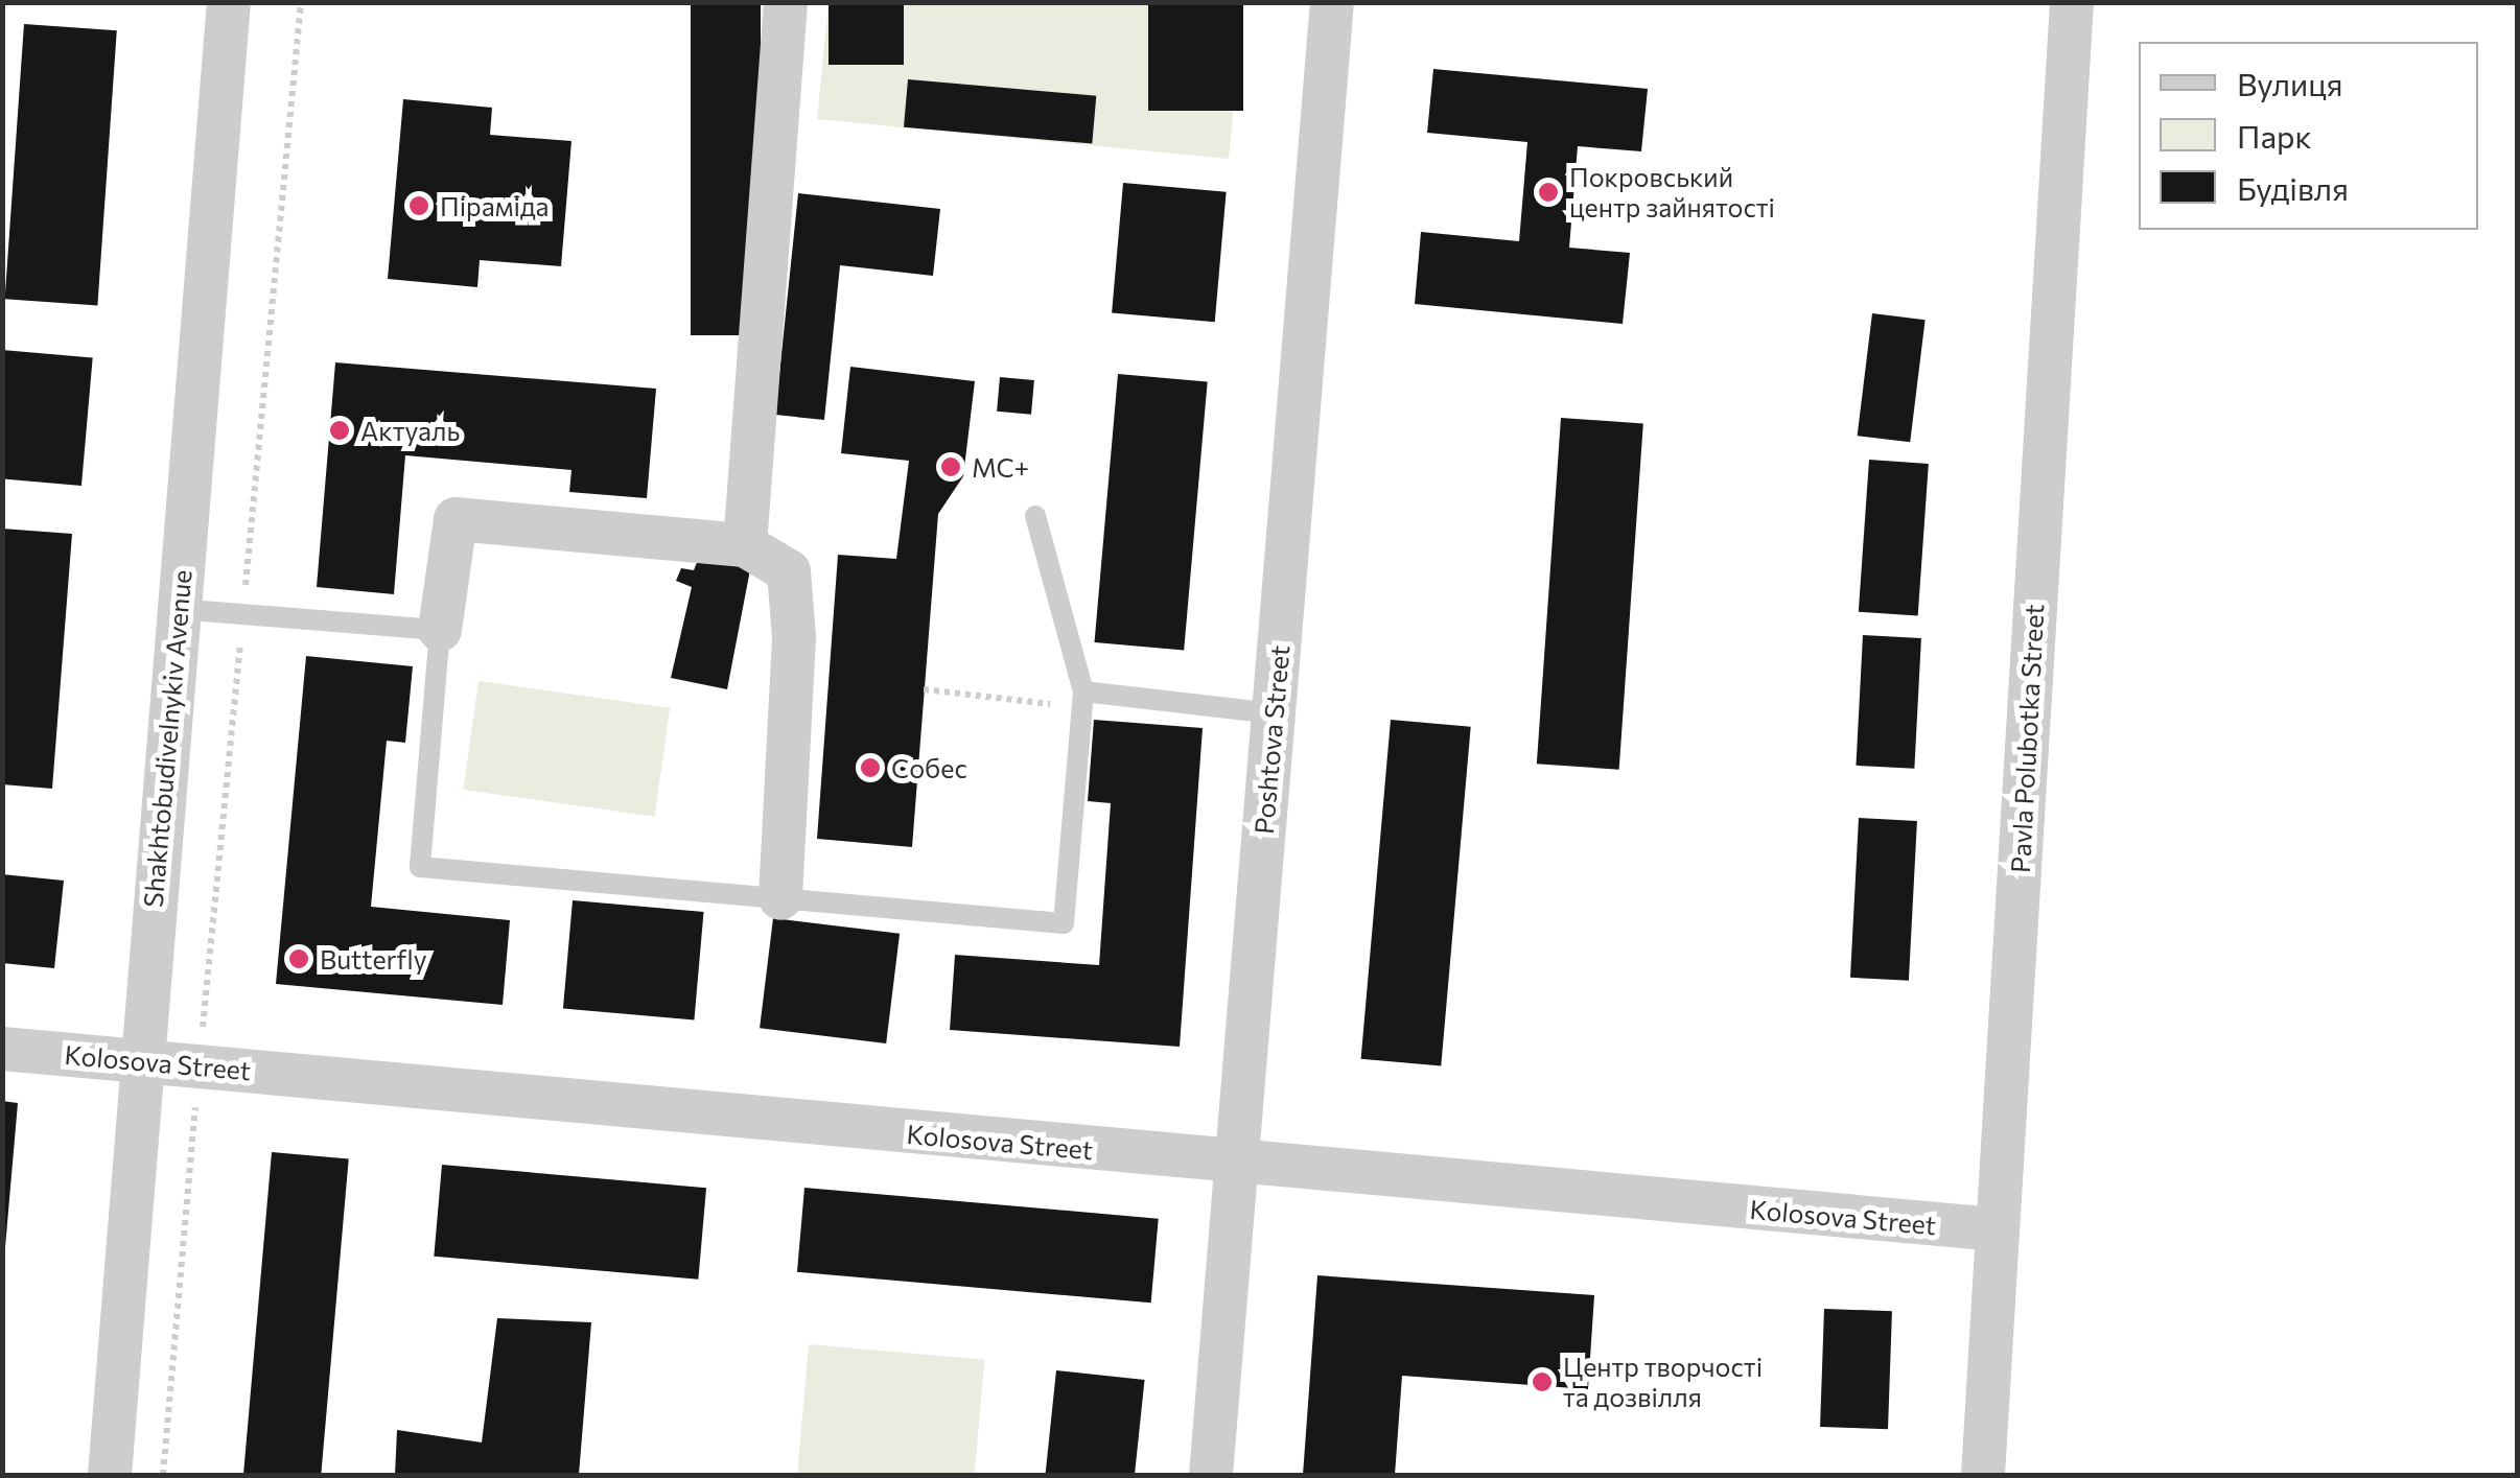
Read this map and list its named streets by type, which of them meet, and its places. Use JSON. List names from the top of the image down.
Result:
{
  "streets": {
    "street": [
      "Shakhtobudivelnykiv Avenue",
      "Pavla Polubotka Street",
      "Poshtova Street",
      "Kolosova Street"
    ]
  },
  "crossings": [
    ["Shakhtobudivelnykiv Avenue", "Kolosova Street"],
    ["Pavla Polubotka Street", "Kolosova Street"],
    ["Poshtova Street", "Kolosova Street"]
  ],
  "places": [
    "Покровський центр зайнятості",
    "Піраміда",
    "Актуаль",
    "МС+",
    "Собес",
    "Butterfly",
    "Центр творчості та дозвілля"
  ],
  "legend": ["Вулиця", "Парк", "Будівля"]
}
